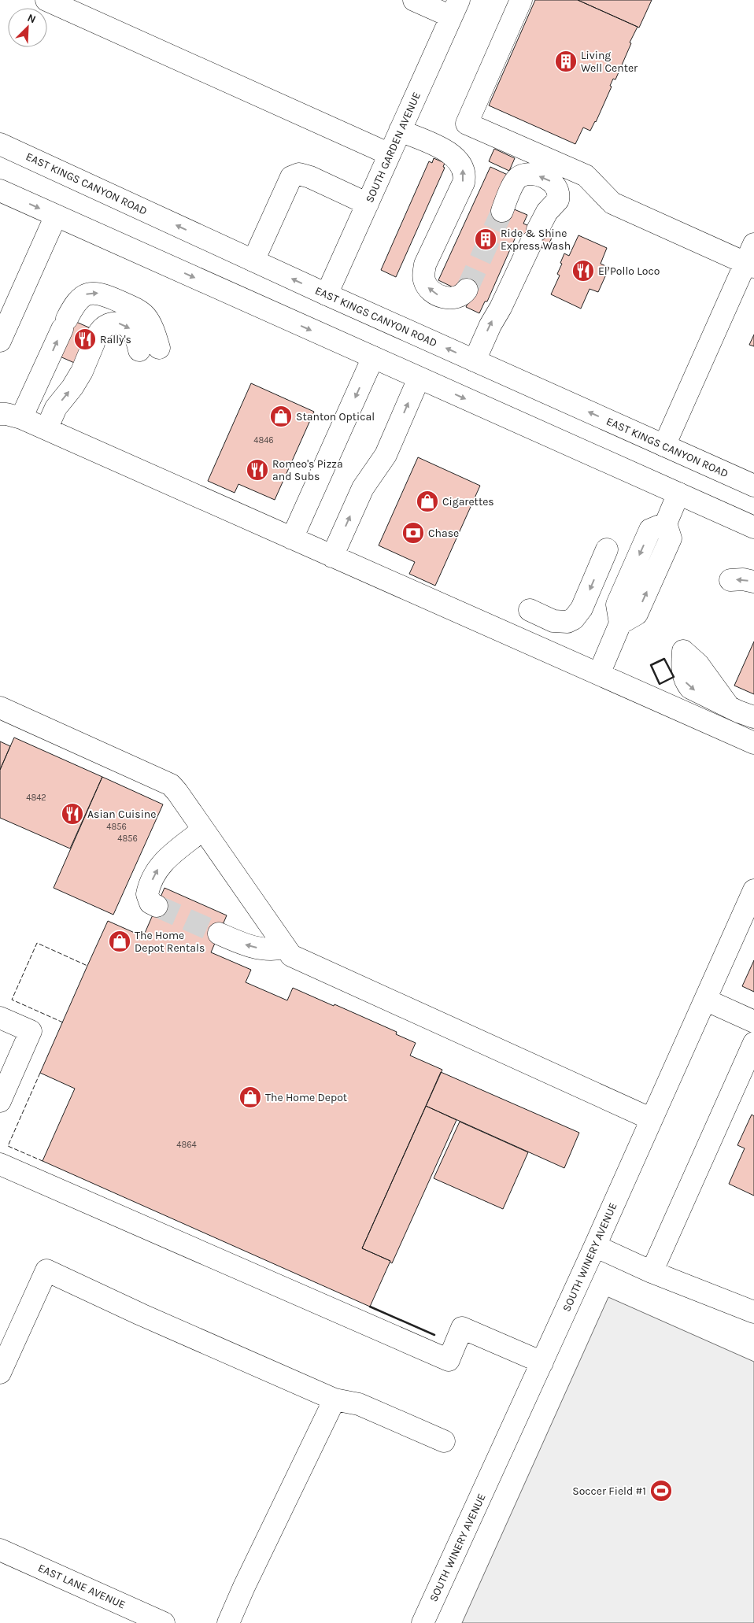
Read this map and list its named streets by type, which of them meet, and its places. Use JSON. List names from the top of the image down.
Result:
{
  "streets": {
    "main road": [
      "SOUTH GARDEN AVENUE",
      "EAST KINGS CANYON ROAD",
      "SOUTH WINERY AVENUE",
      "EAST LANE AVENUE"
    ]
  },
  "crossings": [
    ["SOUTH GARDEN AVENUE", "EAST KINGS CANYON ROAD"]
  ],
  "places": {
    "building": ["Living Well Center", "Ride & Shine Express Wash"],
    "restaurant": [
      "El Pollo Loco",
      "Rally's",
      "Romeo's Pizza and Subs",
      "Asian Cuisine"
    ],
    "shop": [
      "Stanton Optical",
      "Cigarettes",
      "The Home Depot Rentals",
      "The Home Depot"
    ],
    "bank": ["Chase"],
    "sports": ["Soccer Field #1"]
  },
  "house_numbers": [
    "4846",
    "4842",
    "4856",
    "4856",
    "4864"
  ],
  "north": "top right"
}
